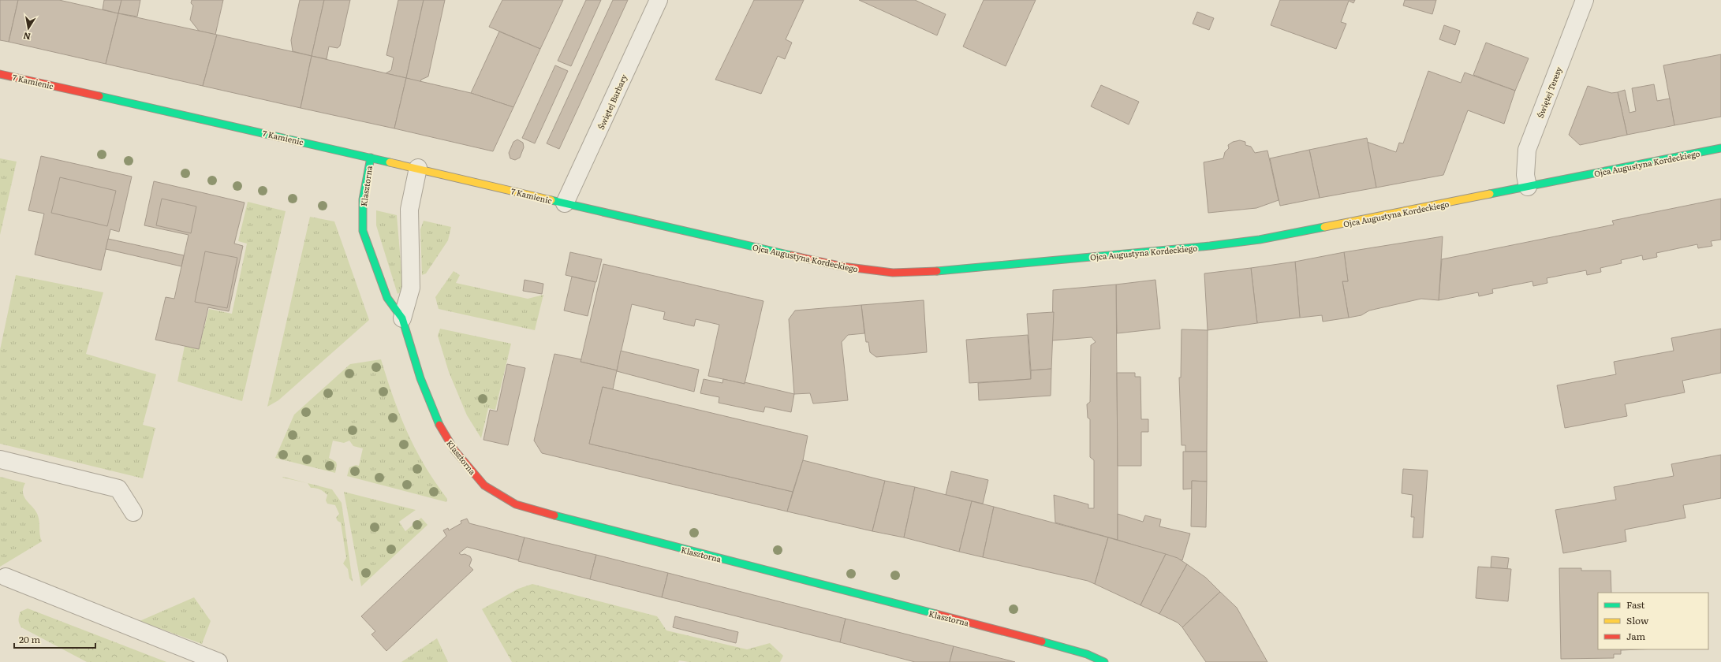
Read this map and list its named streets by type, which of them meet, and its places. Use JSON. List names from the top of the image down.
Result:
{
  "streets": {
    "street": [
      "7 Kamienic",
      "Świętej Teresy",
      "Świętej Barbary",
      "Ojca Augustyna Kordeckiego",
      "Klasztorna"
    ]
  },
  "crossings": [
    ["7 Kamienic", "Świętej Barbary"],
    ["7 Kamienic", "Ojca Augustyna Kordeckiego"],
    ["7 Kamienic", "Klasztorna"],
    ["Świętej Teresy", "Ojca Augustyna Kordeckiego"],
    ["Świętej Barbary", "Ojca Augustyna Kordeckiego"]
  ],
  "legend": ["Fast", "Slow", "Jam"],
  "scale_bar": "20 m",
  "north": "bottom"
}
